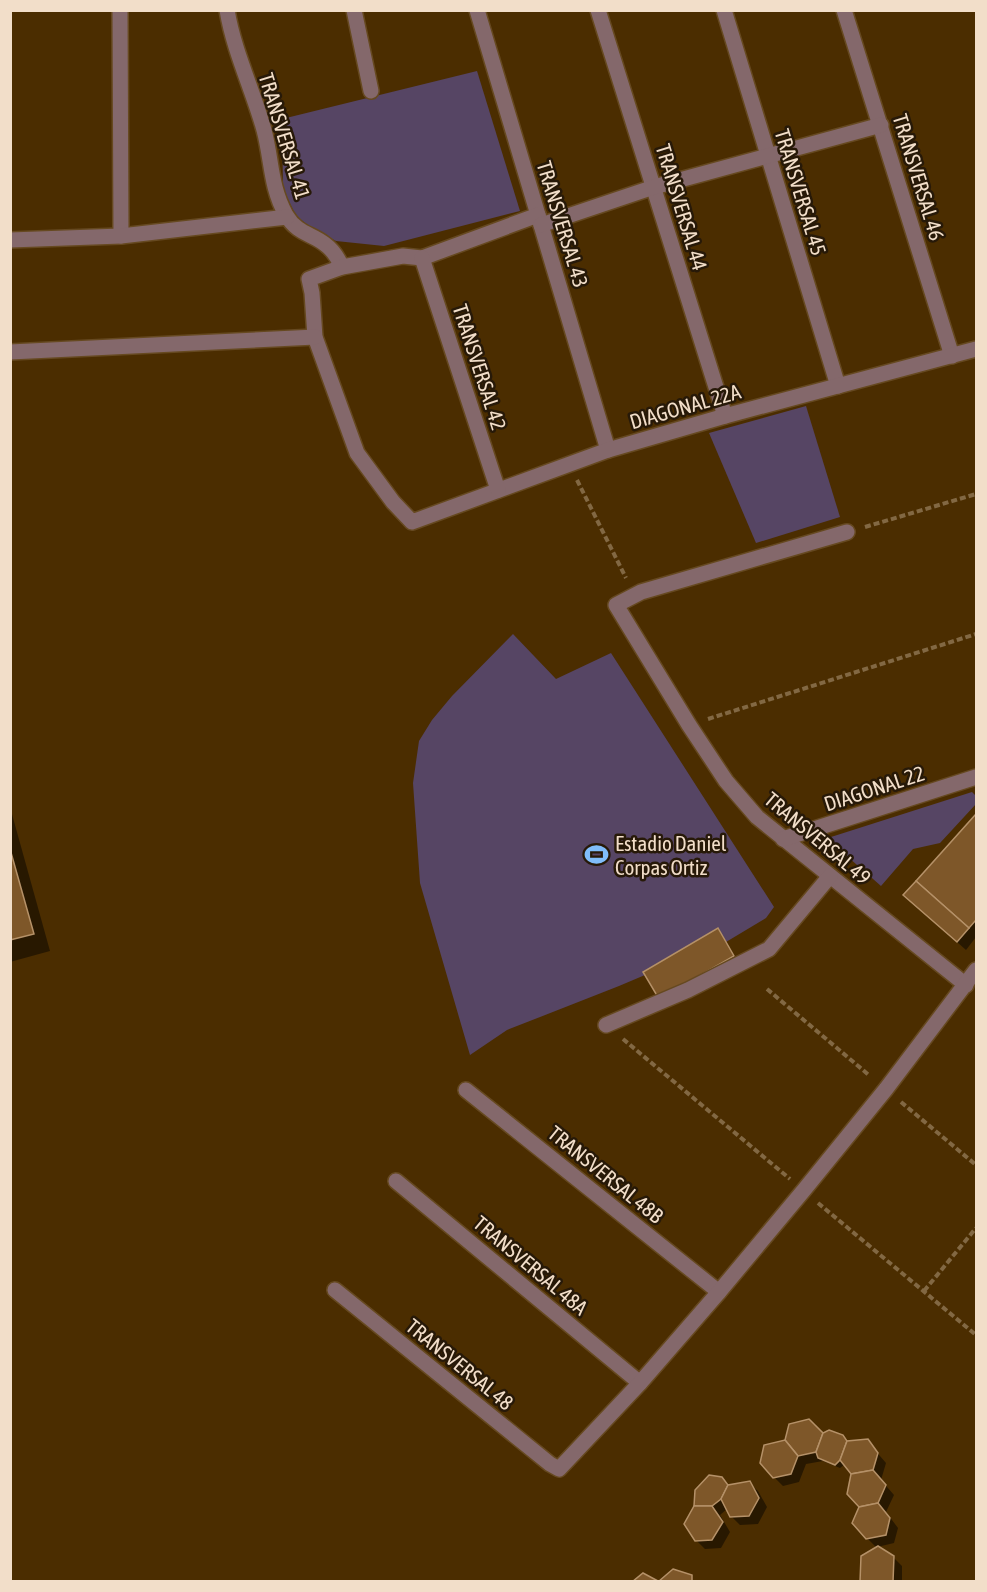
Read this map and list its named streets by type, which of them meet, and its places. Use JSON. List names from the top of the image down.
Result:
{
  "streets": {
    "street": [
      "TRANSVERSAL 41",
      "TRANSVERSAL 46",
      "TRANSVERSAL 45",
      "TRANSVERSAL 44",
      "TRANSVERSAL 43",
      "TRANSVERSAL 42",
      "DIAGONAL 22A",
      "DIAGONAL 22",
      "TRANSVERSAL 49",
      "TRANSVERSAL 48B",
      "TRANSVERSAL 48A",
      "TRANSVERSAL 48"
    ]
  },
  "crossings": [
    ["TRANSVERSAL 46", "DIAGONAL 22A"],
    ["TRANSVERSAL 45", "DIAGONAL 22A"],
    ["TRANSVERSAL 44", "DIAGONAL 22A"],
    ["TRANSVERSAL 43", "DIAGONAL 22A"],
    ["TRANSVERSAL 42", "DIAGONAL 22A"],
    ["DIAGONAL 22", "TRANSVERSAL 49"],
    ["TRANSVERSAL 48A", "TRANSVERSAL 48"]
  ],
  "places": {
    "sports": ["Estadio Daniel Corpas Ortiz"]
  }
}
